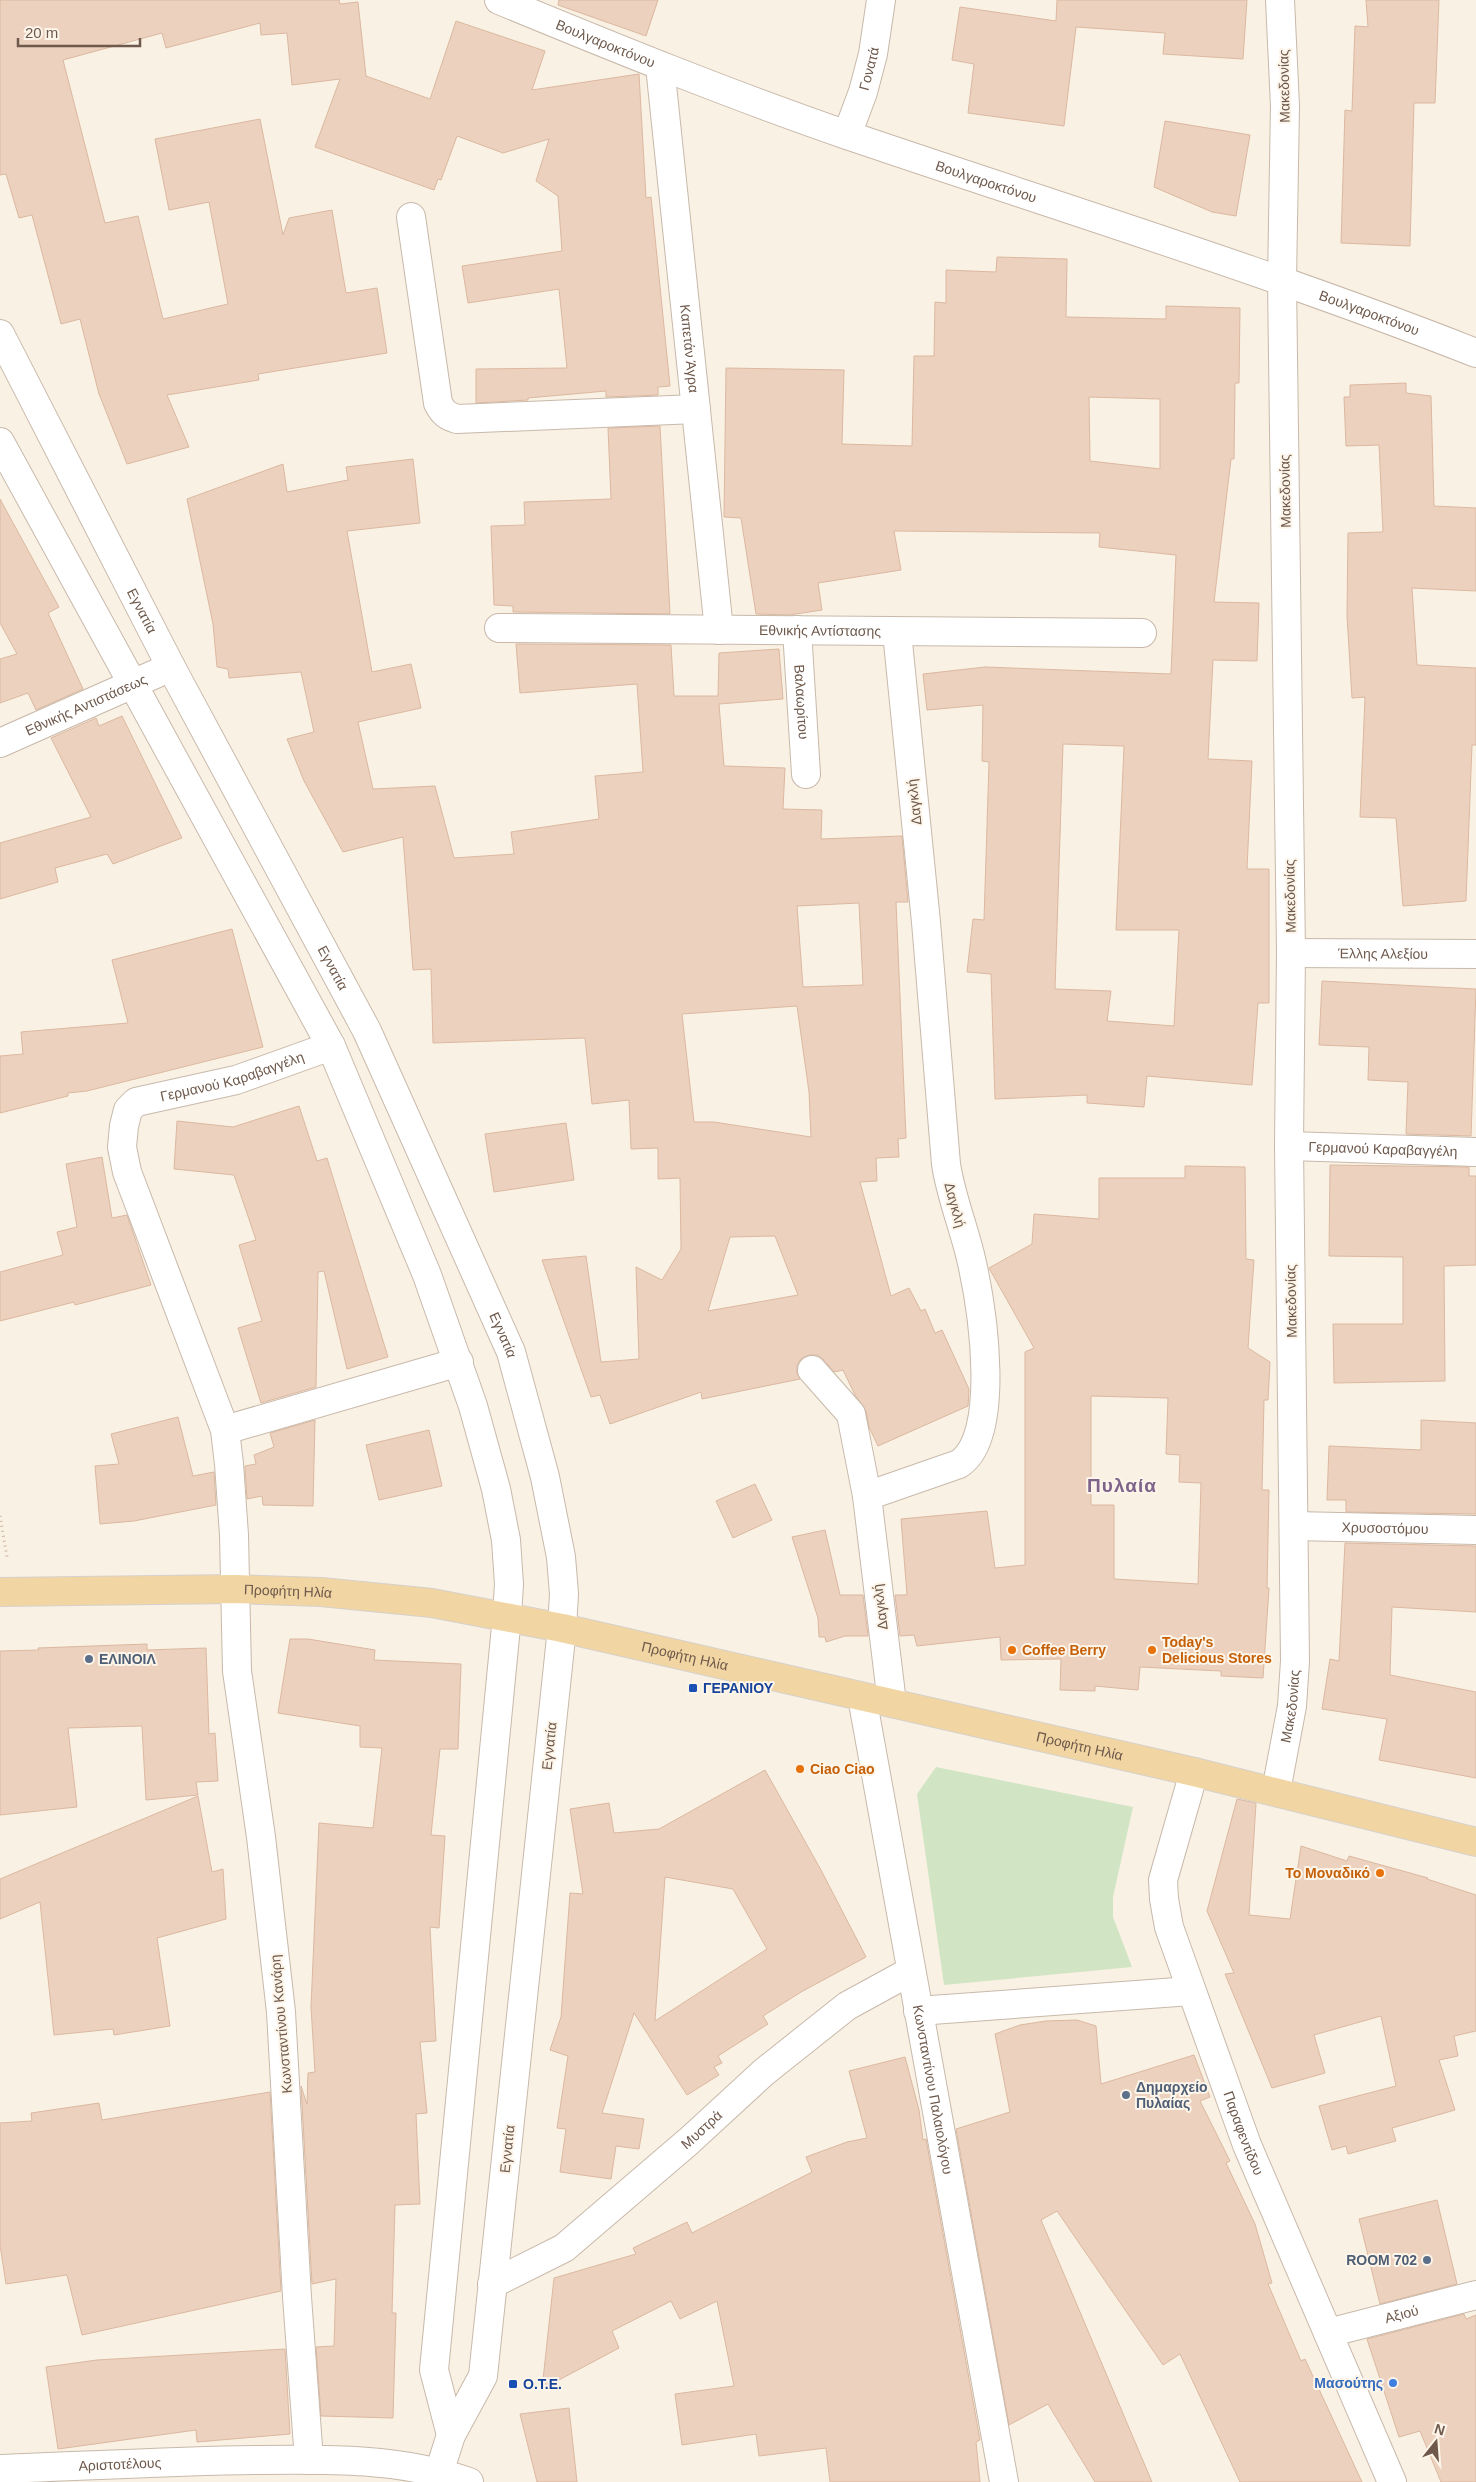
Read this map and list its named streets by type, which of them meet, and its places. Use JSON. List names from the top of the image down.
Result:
{
  "streets": {
    "main road": ["Προφήτη Ηλία"],
    "street": [
      "Βουλγαροκτόνου",
      "Γονατά",
      "Μακεδονίας",
      "Καπετάν Άγρα",
      "Εγνατία",
      "Εθνικής Αντίστασης",
      "Βαλαωρίτου",
      "Εθνικής Αντιστάσεως",
      "Δαγκλή",
      "Έλλης Αλεξίου",
      "Γερμανού Καραβαγγέλη",
      "Χρυσοστόμου",
      "Κωνσταντίνου Κανάρη",
      "Κωνσταντίνου Παλαιολόγου",
      "Μυστρά",
      "Παραφεντίδου",
      "Αξιού",
      "Αριστοτέλους"
    ]
  },
  "crossings": [
    ["Βουλγαροκτόνου", "Γονατά"],
    ["Βουλγαροκτόνου", "Μακεδονίας"],
    ["Βουλγαροκτόνου", "Καπετάν Άγρα"],
    ["Μακεδονίας", "Έλλης Αλεξίου"],
    ["Μακεδονίας", "Γερμανού Καραβαγγέλη"],
    ["Μακεδονίας", "Χρυσοστόμου"],
    ["Μακεδονίας", "Προφήτη Ηλία"],
    ["Καπετάν Άγρα", "Εθνικής Αντίστασης"],
    ["Εγνατία", "Εθνικής Αντιστάσεως"],
    ["Εγνατία", "Προφήτη Ηλία"],
    ["Εγνατία", "Μυστρά"],
    ["Εγνατία", "Αριστοτέλους"],
    ["Εθνικής Αντίστασης", "Βαλαωρίτου"],
    ["Εθνικής Αντίστασης", "Δαγκλή"],
    ["Δαγκλή", "Προφήτη Ηλία"],
    ["Γερμανού Καραβαγγέλη", "Κωνσταντίνου Κανάρη"],
    ["Προφήτη Ηλία", "Κωνσταντίνου Κανάρη"],
    ["Προφήτη Ηλία", "Κωνσταντίνου Παλαιολόγου"],
    ["Προφήτη Ηλία", "Παραφεντίδου"],
    ["Κωνσταντίνου Κανάρη", "Αριστοτέλους"],
    ["Κωνσταντίνου Παλαιολόγου", "Μυστρά"],
    ["Παραφεντίδου", "Αξιού"]
  ],
  "districts": ["Πυλαία"],
  "places": {
    "other": [
      "Coffee Berry",
      "Today's Delicious Stores",
      "ΕΛΙΝΟΙΛ",
      "Ciao Ciao",
      "Το Μοναδικό",
      "Δημαρχείο Πυλαίας",
      "ROOM 702",
      "Μασούτης"
    ],
    "transit": ["ΓΕΡΑΝΙΟΥ", "Ο.Τ.Ε."]
  },
  "scale_bar": "20 m",
  "north": "top"
}
